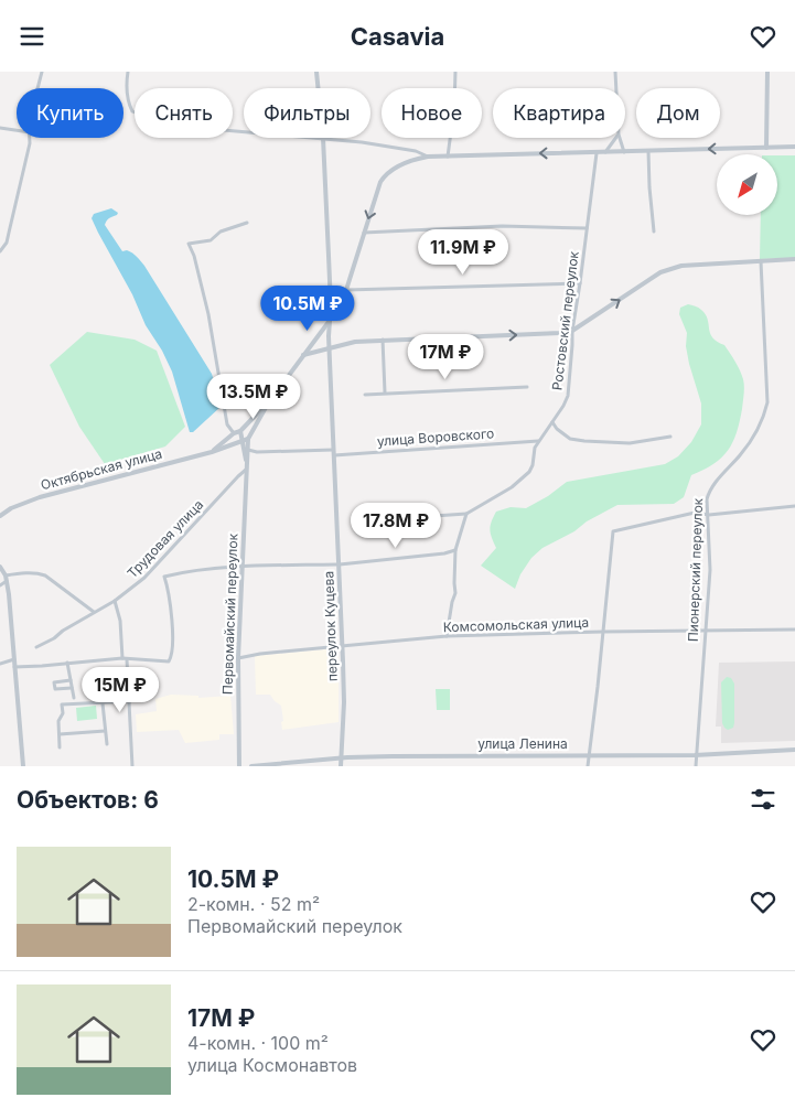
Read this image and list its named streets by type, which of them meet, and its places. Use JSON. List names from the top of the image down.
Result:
{
  "streets": {
    "street": [
      "Ростовский переулок",
      "улица Воровского",
      "Октябрьская улица",
      "Трудовая улица",
      "Пионерский переулок",
      "Первомайский переулок",
      "Комсомольская улица",
      "переулок Куцева",
      "улица Ленина"
    ]
  },
  "crossings": [
    ["Ростовский переулок", "улица Воровского"],
    ["улица Воровского", "Первомайский переулок"],
    ["улица Воровского", "переулок Куцева"],
    ["Октябрьская улица", "Первомайский переулок"],
    ["Трудовая улица", "Первомайский переулок"],
    ["Трудовая улица", "переулок Куцева"],
    ["Пионерский переулок", "Комсомольская улица"],
    ["Пионерский переулок", "улица Ленина"],
    ["Первомайский переулок", "Комсомольская улица"],
    ["Первомайский переулок", "переулок Куцева"],
    ["Комсомольская улица", "переулок Куцева"],
    ["переулок Куцева", "улица Ленина"]
  ],
  "north": "bottom left",
  "page": {
    "header": "Casavia",
    "chip": [
      "Купить",
      "Снять",
      "Фильтры",
      "Новое",
      "Квартира",
      "Дом"
    ],
    "price": [
      "11.9M ₽",
      "10.5M ₽",
      "17M ₽",
      "13.5M ₽",
      "17.8M ₽",
      "15M ₽"
    ],
    "heading": "Объектов: 6",
    "list": [
      {
        "name": "10.5M ₽",
        "note": "2-комн. · 52 m² · Первомайский переулок"
      },
      {
        "name": "17M ₽",
        "note": "4-комн. · 100 m² · улица Космонавтов"
      }
    ]
  }
}
